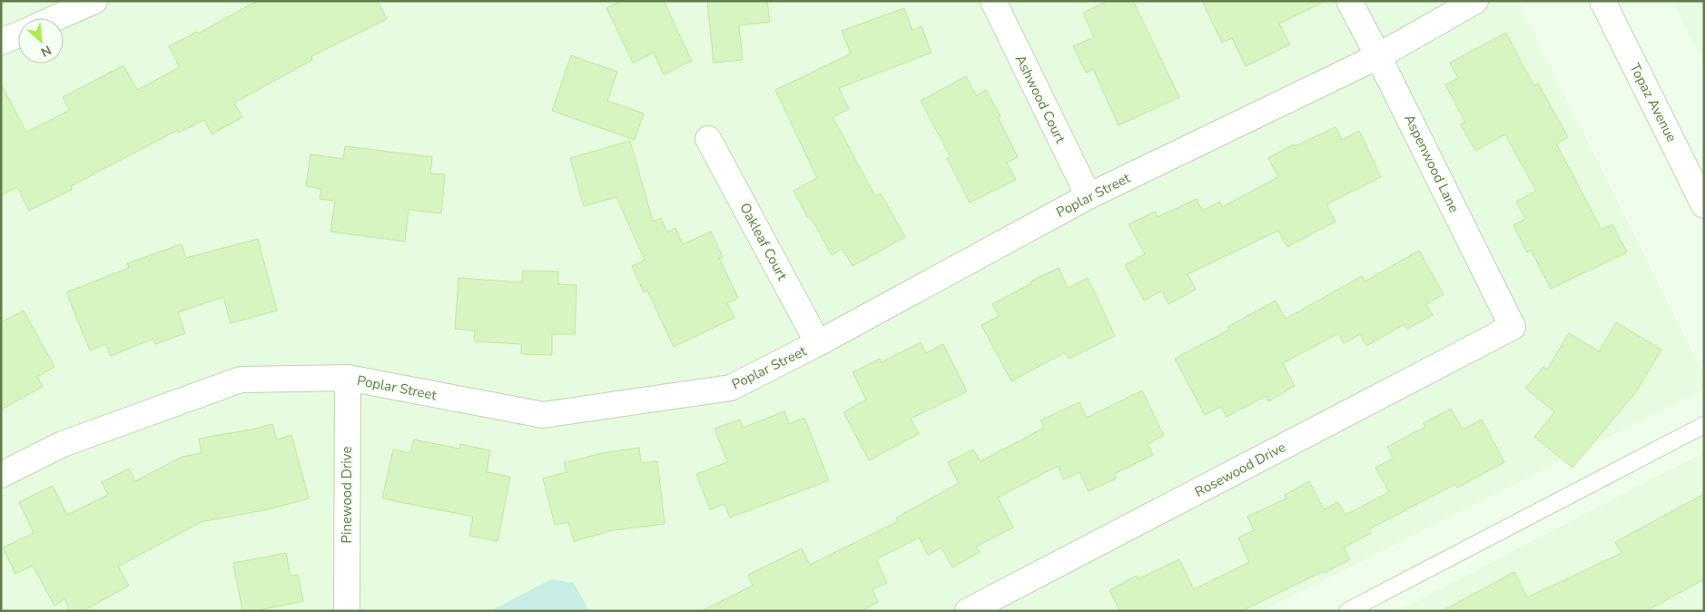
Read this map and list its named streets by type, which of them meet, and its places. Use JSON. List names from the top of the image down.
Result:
{
  "streets": {
    "street": [
      "Ashwood Court",
      "Topaz Avenue",
      "Aspenwood Lane",
      "Poplar Street",
      "Oakleaf Court",
      "Rosewood Drive",
      "Pinewood Drive"
    ]
  },
  "crossings": [
    ["Ashwood Court", "Poplar Street"],
    ["Aspenwood Lane", "Poplar Street"],
    ["Aspenwood Lane", "Rosewood Drive"],
    ["Poplar Street", "Oakleaf Court"],
    ["Poplar Street", "Pinewood Drive"]
  ],
  "north": "bottom right"
}
